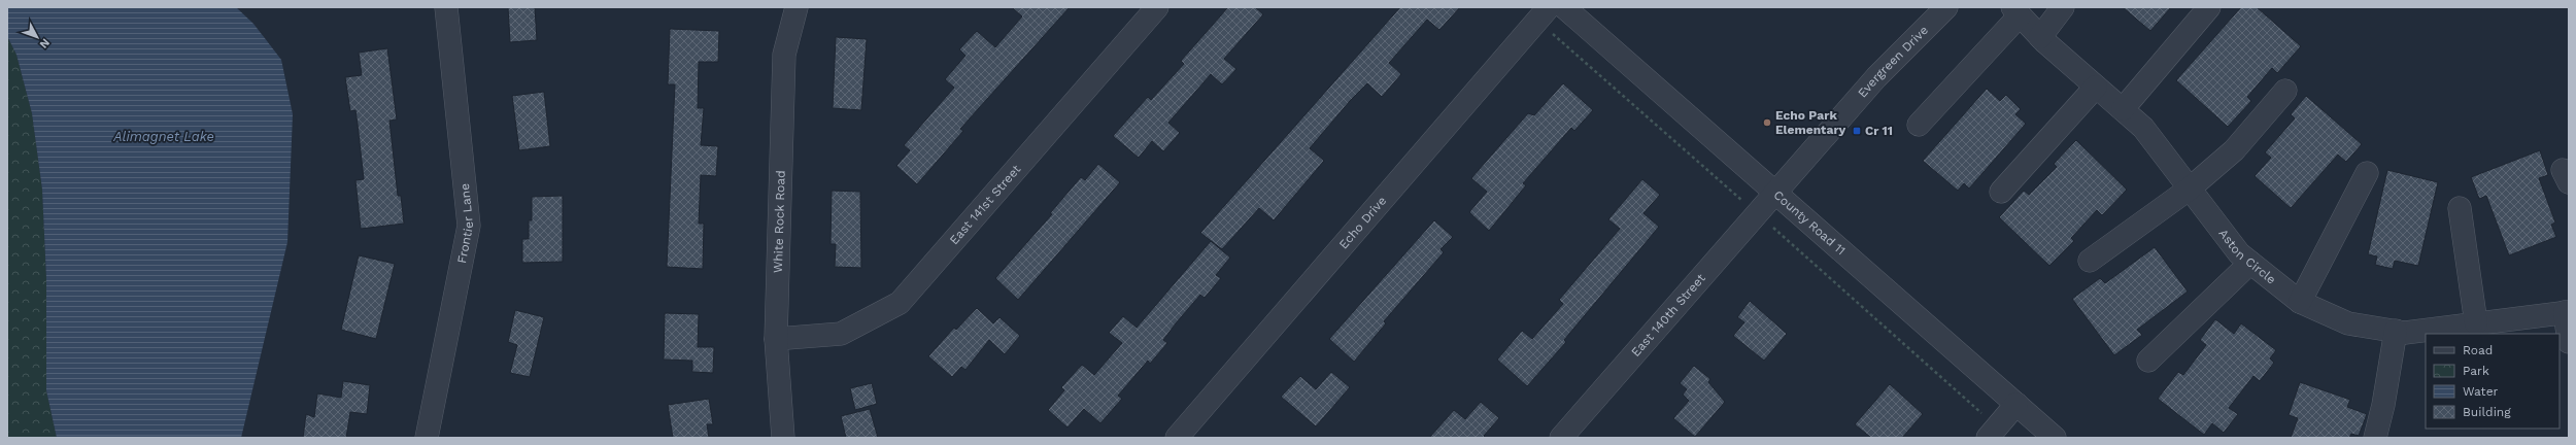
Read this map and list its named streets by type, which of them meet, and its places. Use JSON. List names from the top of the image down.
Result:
{
  "streets": {
    "street": [
      "Evergreen Drive",
      "East 141st Street",
      "White Rock Road",
      "Echo Drive",
      "County Road 11",
      "Frontier Lane",
      "Aston Circle",
      "East 140th Street"
    ]
  },
  "crossings": [
    ["Evergreen Drive", "County Road 11"],
    ["Evergreen Drive", "East 140th Street"],
    ["East 141st Street", "White Rock Road"],
    ["County Road 11", "East 140th Street"]
  ],
  "water": ["Alimagnet Lake"],
  "places": {
    "other": ["Echo Park Elementary"],
    "transit": ["Cr 11"]
  },
  "legend": [
    "Road",
    "Park",
    "Water",
    "Building"
  ],
  "north": "bottom right"
}
